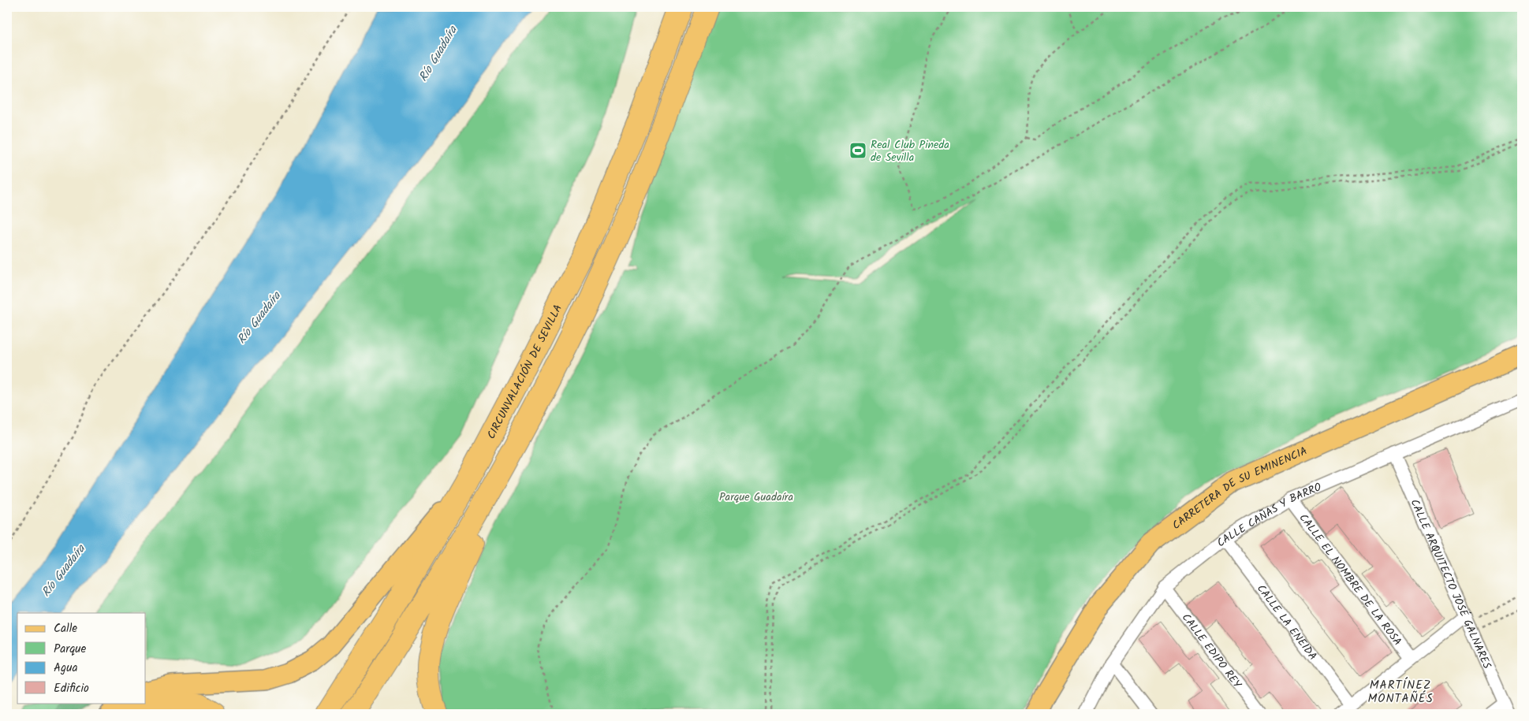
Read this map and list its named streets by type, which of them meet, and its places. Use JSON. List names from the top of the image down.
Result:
{
  "streets": {
    "highway": ["CIRCUNVALACIÓN DE SEVILLA"],
    "main road": ["CARRETERA DE SU EMINENCIA"],
    "street": [
      "CALLE CAÑAS Y BARRO",
      "CALLE EL NOMBRE DE LA ROSA",
      "CALLE ARQUITECTO JOSÉ GALNARES",
      "CALLE LA ENEIDA",
      "CALLE EDIPO REY"
    ]
  },
  "crossings": [
    ["CALLE CAÑAS Y BARRO", "CALLE EL NOMBRE DE LA ROSA"],
    ["CALLE CAÑAS Y BARRO", "CALLE ARQUITECTO JOSÉ GALNARES"],
    ["CALLE CAÑAS Y BARRO", "CALLE LA ENEIDA"],
    ["CALLE CAÑAS Y BARRO", "CALLE EDIPO REY"]
  ],
  "districts": ["MARTÍNEZ MONTAÑÉS"],
  "water": ["Río Guadaíra"],
  "parks": ["Parque Guadaíra"],
  "places": {
    "sports": ["Real Club Pineda de Sevilla"]
  },
  "legend": [
    "Calle",
    "Parque",
    "Agua",
    "Edificio"
  ]
}
